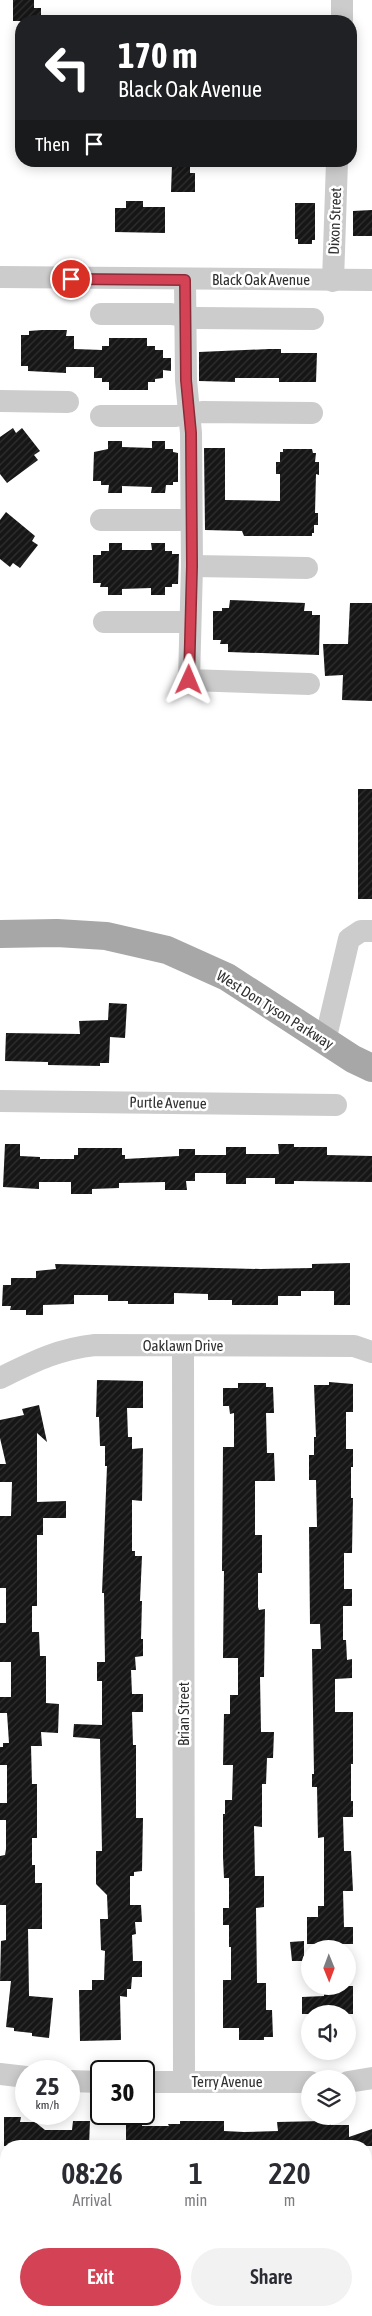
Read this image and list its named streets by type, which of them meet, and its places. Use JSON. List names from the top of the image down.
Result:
{
  "streets": {
    "main road": ["West Don Tyson Parkway"],
    "street": [
      "Dixon Street",
      "Black Oak Avenue",
      "Purtle Avenue",
      "Oaklawn Drive",
      "Brian Street",
      "Terry Avenue"
    ]
  },
  "crossings": [
    ["Dixon Street", "Black Oak Avenue"],
    ["Oaklawn Drive", "Brian Street"],
    ["Brian Street", "Terry Avenue"]
  ],
  "north": "bottom",
  "page": {
    "turn": ["170 m", "Black Oak Avenue"],
    "then": "Then",
    "speed": "25 km/h",
    "limit": "30",
    "eta": [
      "08:26",
      "Arrival",
      "1",
      "min",
      "220",
      "m"
    ],
    "buttons": ["Exit", "Share"]
  }
}
